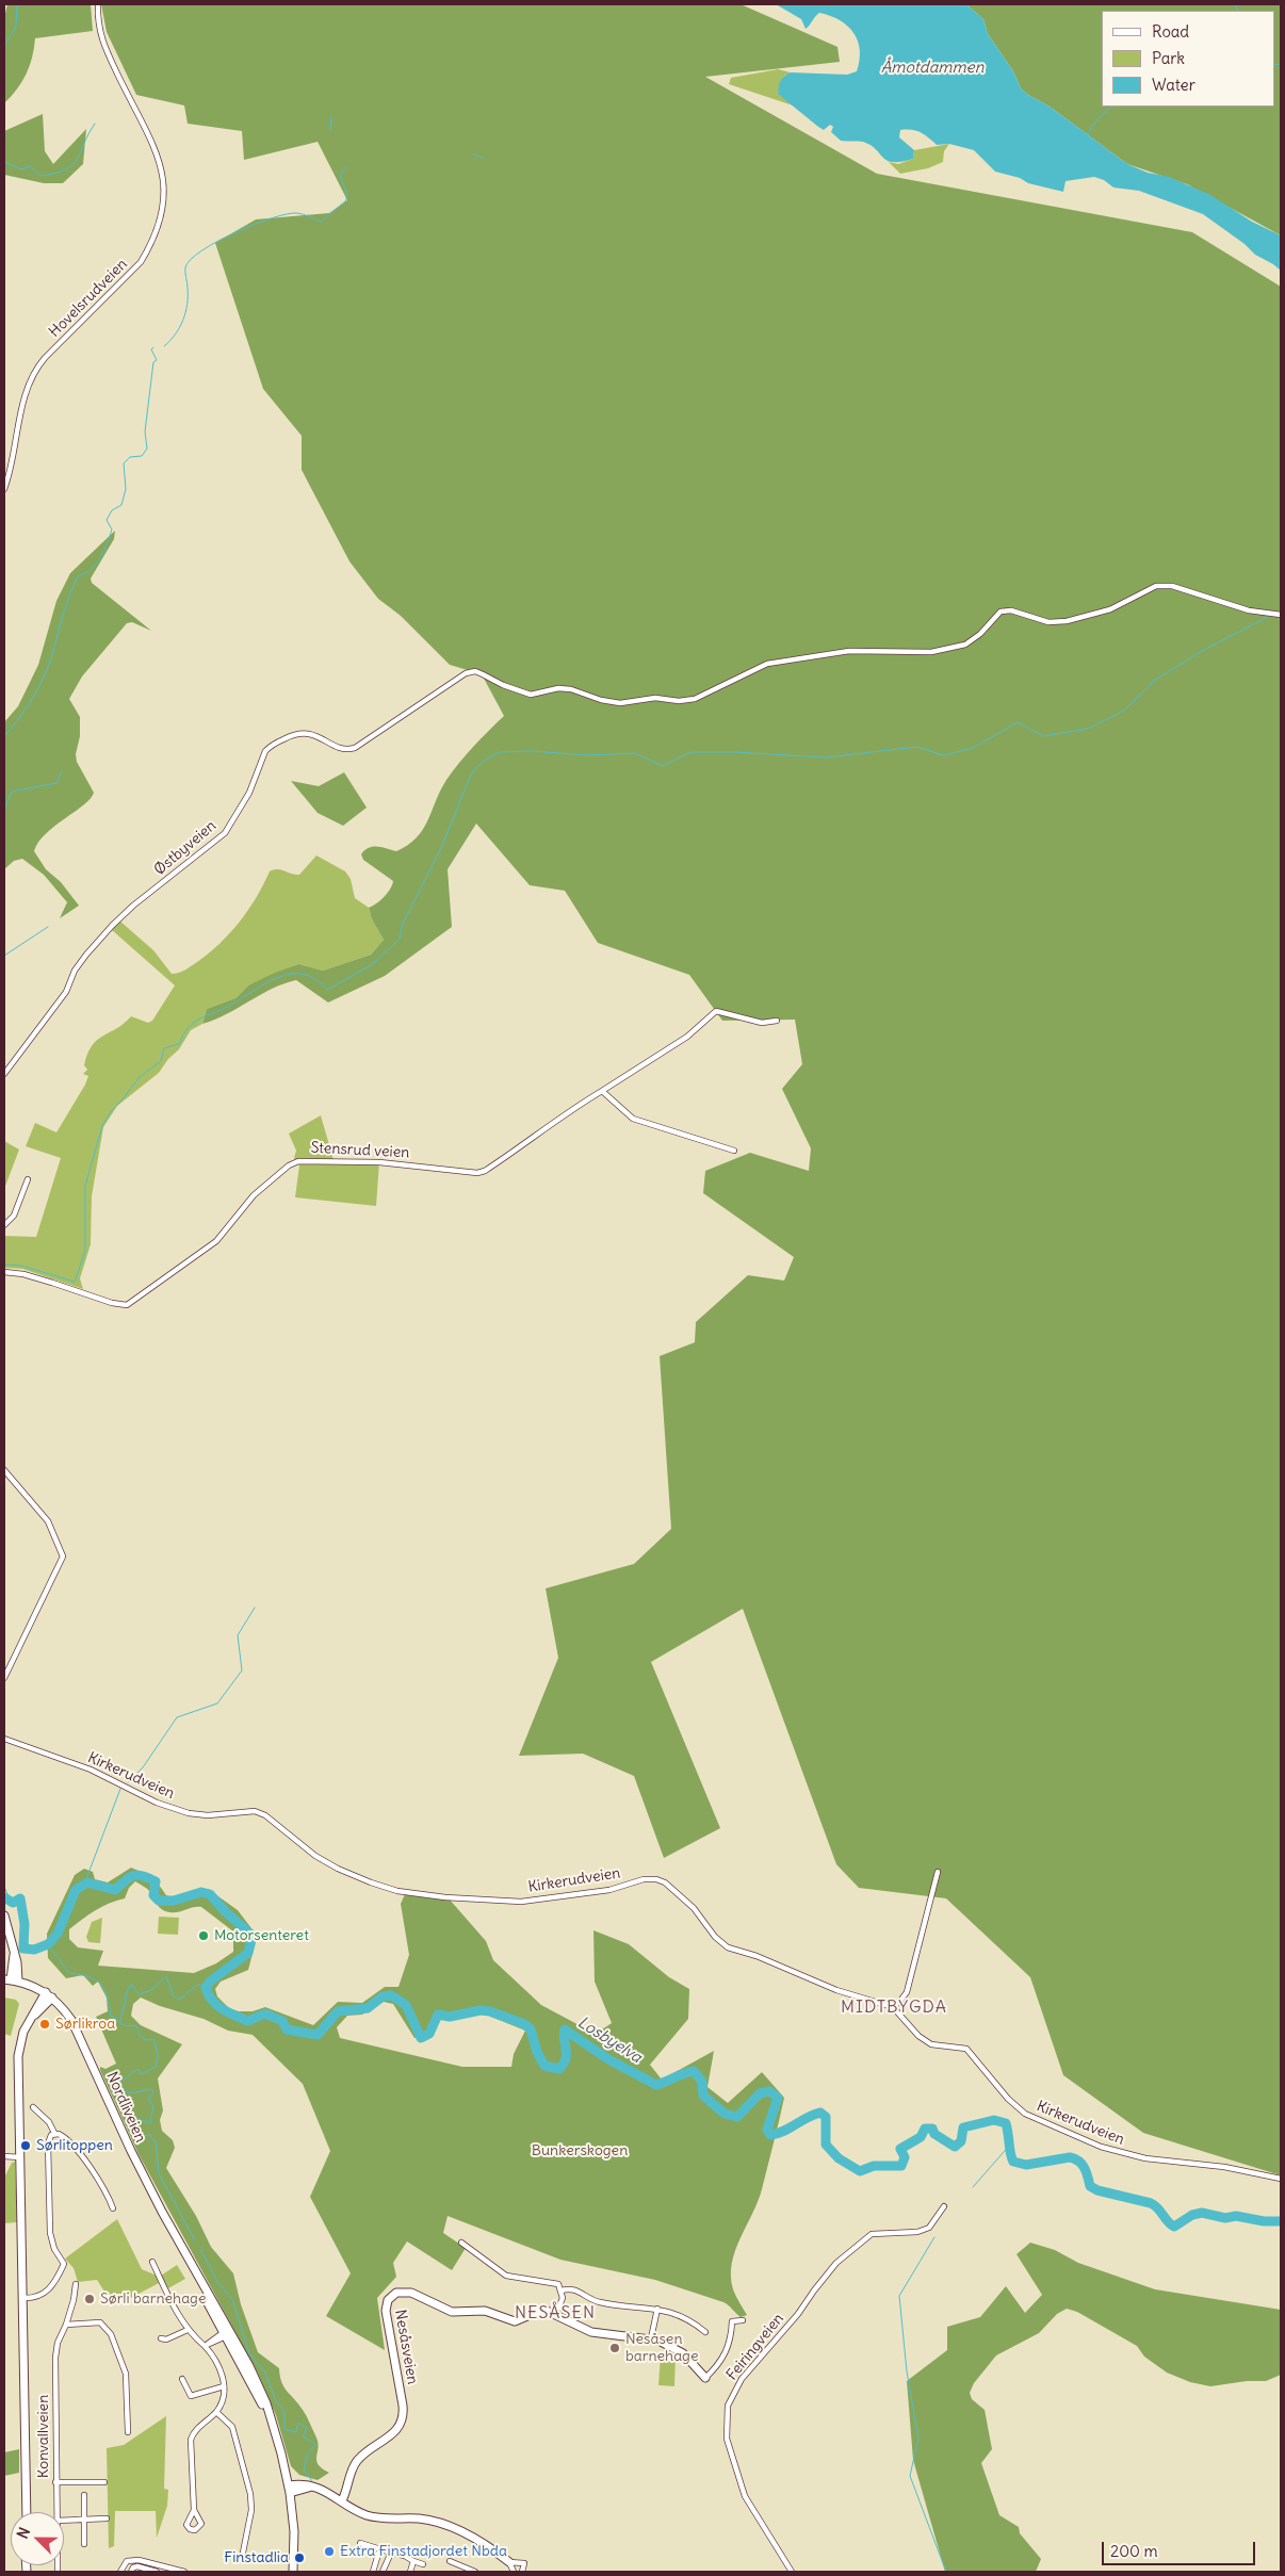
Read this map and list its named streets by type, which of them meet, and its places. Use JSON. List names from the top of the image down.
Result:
{
  "streets": {
    "street": [
      "Hovelsrudveien",
      "Østbyveien",
      "Stensrud veien",
      "Kirkerudveien",
      "Nordliveien",
      "Nesåsveien",
      "Feiringveien",
      "Konvallveien"
    ]
  },
  "districts": ["MIDTBYGDA", "NESÅSEN"],
  "water": ["Åmotdammen", "Losbyelva"],
  "parks": ["Bunkerskogen"],
  "places": [
    "Motorsenteret",
    "Sørlikroa",
    "Sørlitoppen",
    "Sørli barnehage",
    "Nesåsen barnehage",
    "Extra Finstadjordet Nbda",
    "Finstadlia"
  ],
  "legend": ["Road", "Park", "Water"],
  "scale_bar": "200 m",
  "north": "top left"
}
